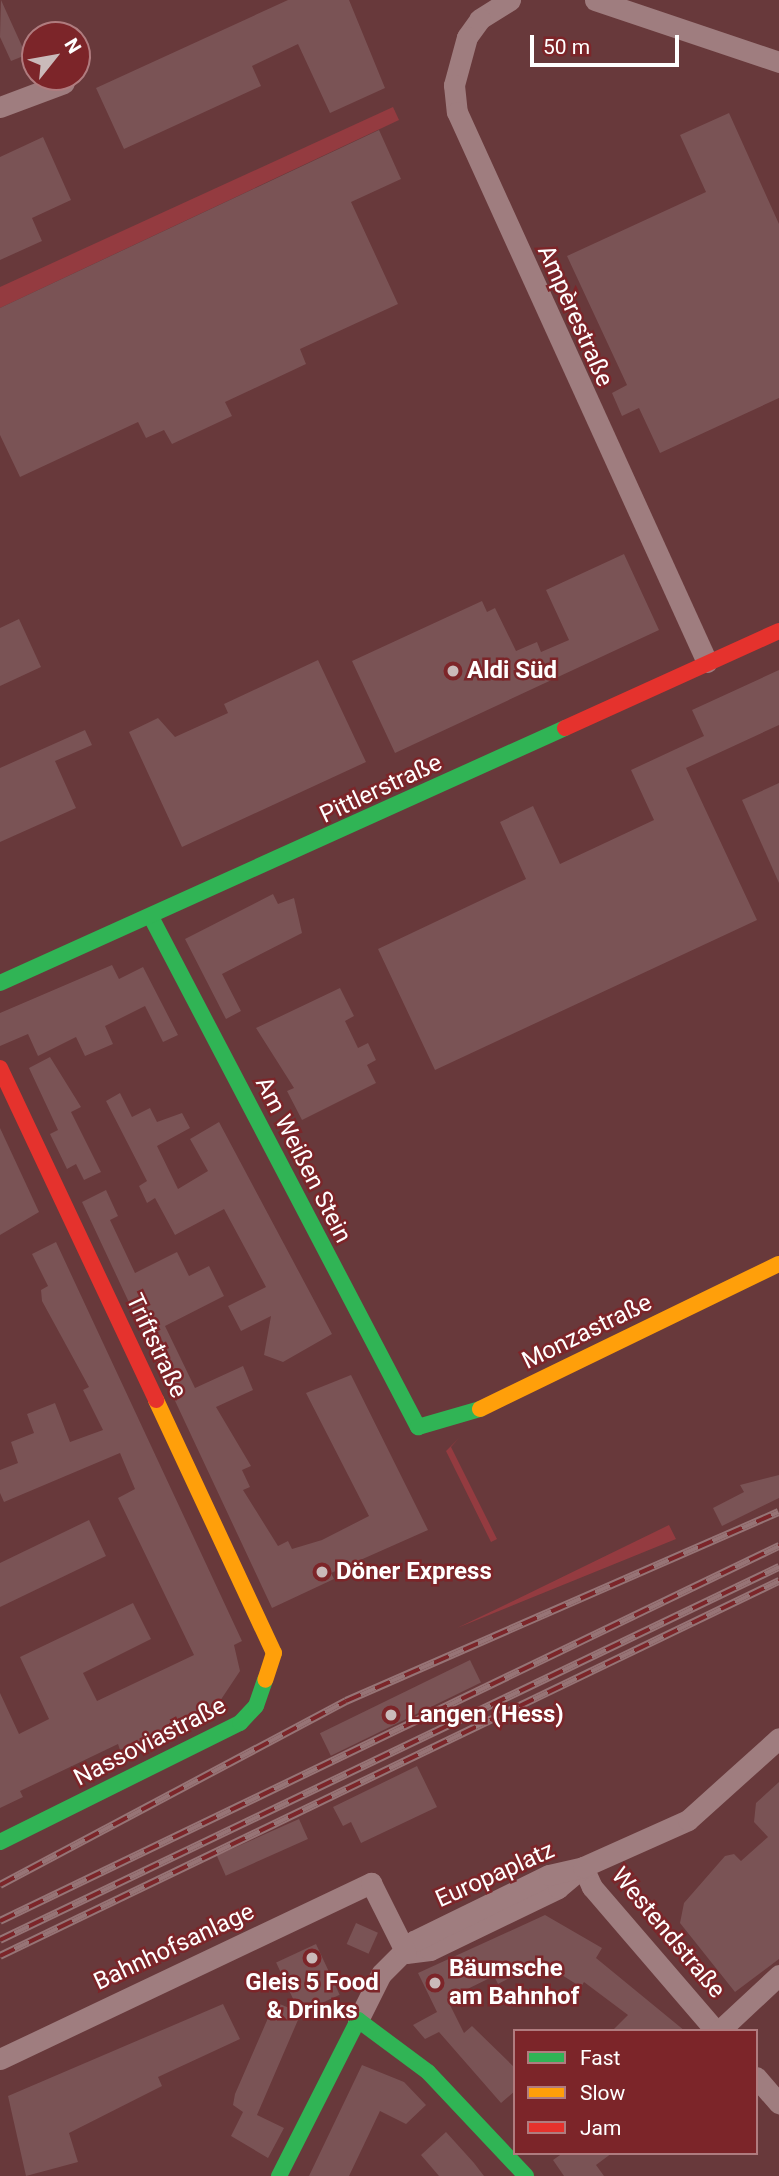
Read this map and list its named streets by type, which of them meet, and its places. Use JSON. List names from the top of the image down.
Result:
{
  "streets": {
    "street": [
      "Ampèrestraße",
      "Pittlerstraße",
      "Am Weißen Stein",
      "Monzastraße",
      "Triftstraße",
      "Nassoviastraße",
      "Europaplatz",
      "Westendstraße",
      "Bahnhofsanlage"
    ]
  },
  "crossings": [
    ["Ampèrestraße", "Pittlerstraße"],
    ["Pittlerstraße", "Am Weißen Stein"],
    ["Am Weißen Stein", "Monzastraße"],
    ["Triftstraße", "Nassoviastraße"],
    ["Europaplatz", "Westendstraße"],
    ["Europaplatz", "Bahnhofsanlage"]
  ],
  "places": [
    "Aldi Süd",
    "Döner Express",
    "Langen (Hess)",
    "Gleis 5 Food & Drinks",
    "Bäumsche am Bahnhof"
  ],
  "legend": ["Fast", "Slow", "Jam"],
  "scale_bar": "50 m",
  "north": "top right"
}
